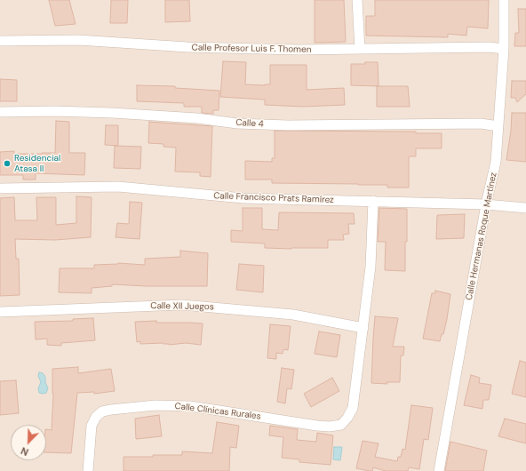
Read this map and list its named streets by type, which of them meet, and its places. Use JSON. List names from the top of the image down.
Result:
{
  "streets": {
    "street": [
      "Calle Profesor Luis F. Thomen",
      "Calle 4",
      "Calle Francisco Prats Ramírez",
      "Calle Hermanas Roque Martínez",
      "Calle XII Juegos",
      "Calle Clínicas Rurales"
    ]
  },
  "crossings": [
    ["Calle Profesor Luis F. Thomen", "Calle Hermanas Roque Martínez"],
    ["Calle 4", "Calle Hermanas Roque Martínez"],
    ["Calle Francisco Prats Ramírez", "Calle Hermanas Roque Martínez"],
    ["Calle XII Juegos", "Calle Clínicas Rurales"]
  ],
  "places": ["Residencial Atasa II"],
  "north": "bottom left"
}
